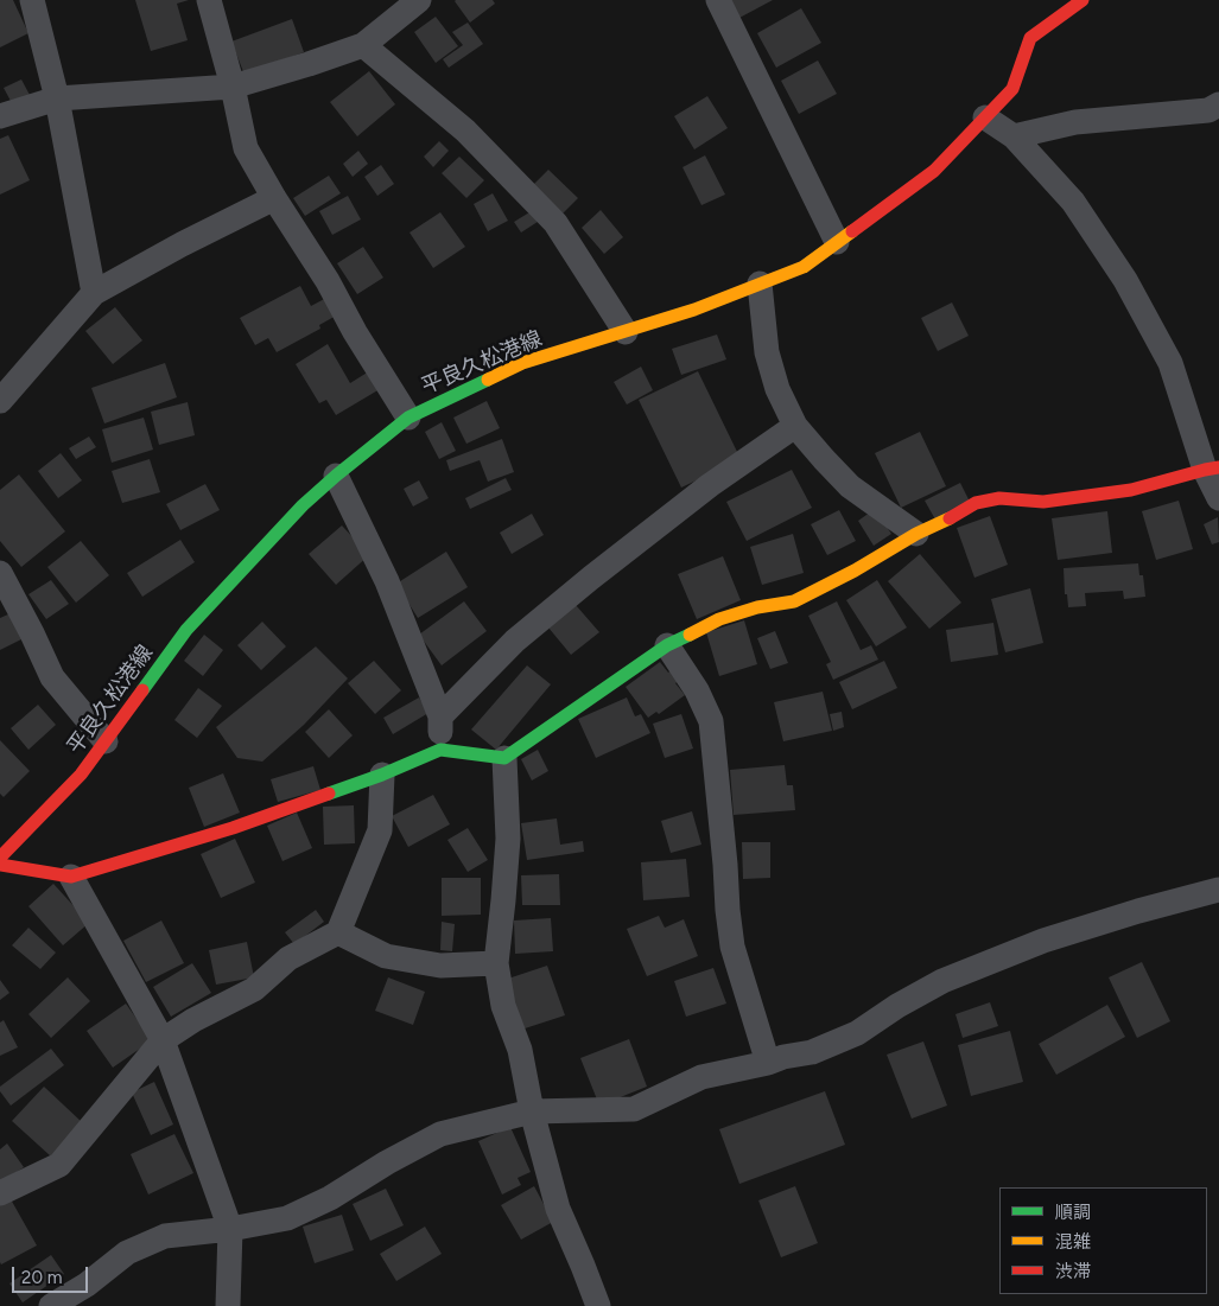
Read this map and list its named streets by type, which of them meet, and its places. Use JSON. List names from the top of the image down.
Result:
{
  "streets": {
    "main road": ["平良久松港線"]
  },
  "legend": ["順調", "混雑", "渋滞"],
  "scale_bar": "20 m"
}
